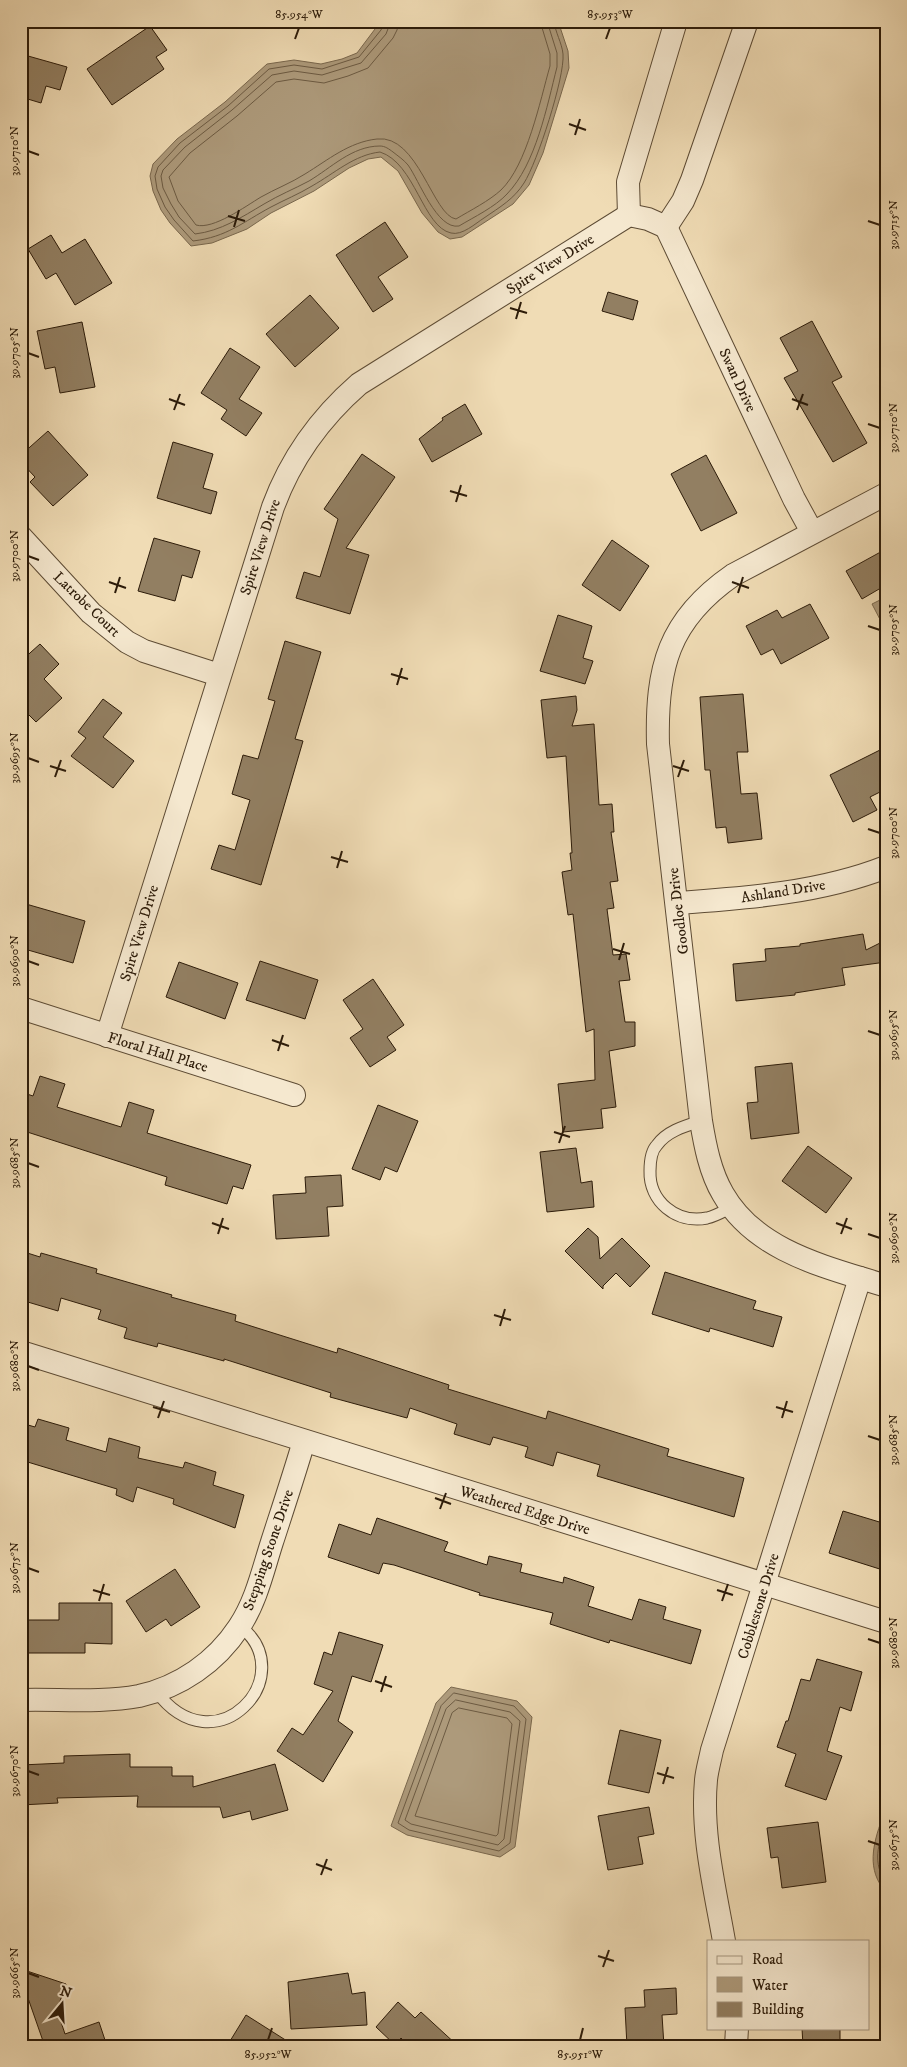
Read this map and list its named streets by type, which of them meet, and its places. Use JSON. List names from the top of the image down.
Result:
{
  "streets": {
    "street": [
      "Spire View Drive",
      "Swan Drive",
      "Latrobe Court",
      "Ashland Drive",
      "Goodloe Drive",
      "Floral Hall Place",
      "Weathered Edge Drive",
      "Stepping Stone Drive",
      "Cobblestone Drive"
    ]
  },
  "crossings": [
    ["Spire View Drive", "Latrobe Court"],
    ["Spire View Drive", "Floral Hall Place"],
    ["Swan Drive", "Goodloe Drive"],
    ["Ashland Drive", "Goodloe Drive"],
    ["Goodloe Drive", "Cobblestone Drive"],
    ["Weathered Edge Drive", "Stepping Stone Drive"],
    ["Weathered Edge Drive", "Cobblestone Drive"]
  ],
  "legend": ["Road", "Water", "Building"],
  "north": "top",
  "coordinates": [
    "85.954°W",
    "85.953°W",
    "39.9710°N",
    "39.9715°N",
    "39.9705°N",
    "39.9700°N",
    "39.9695°N",
    "39.9690°N",
    "39.9685°N",
    "39.9680°N",
    "39.9675°N",
    "39.9670°N",
    "39.9665°N",
    "85.952°W",
    "85.951°W"
  ]
}
